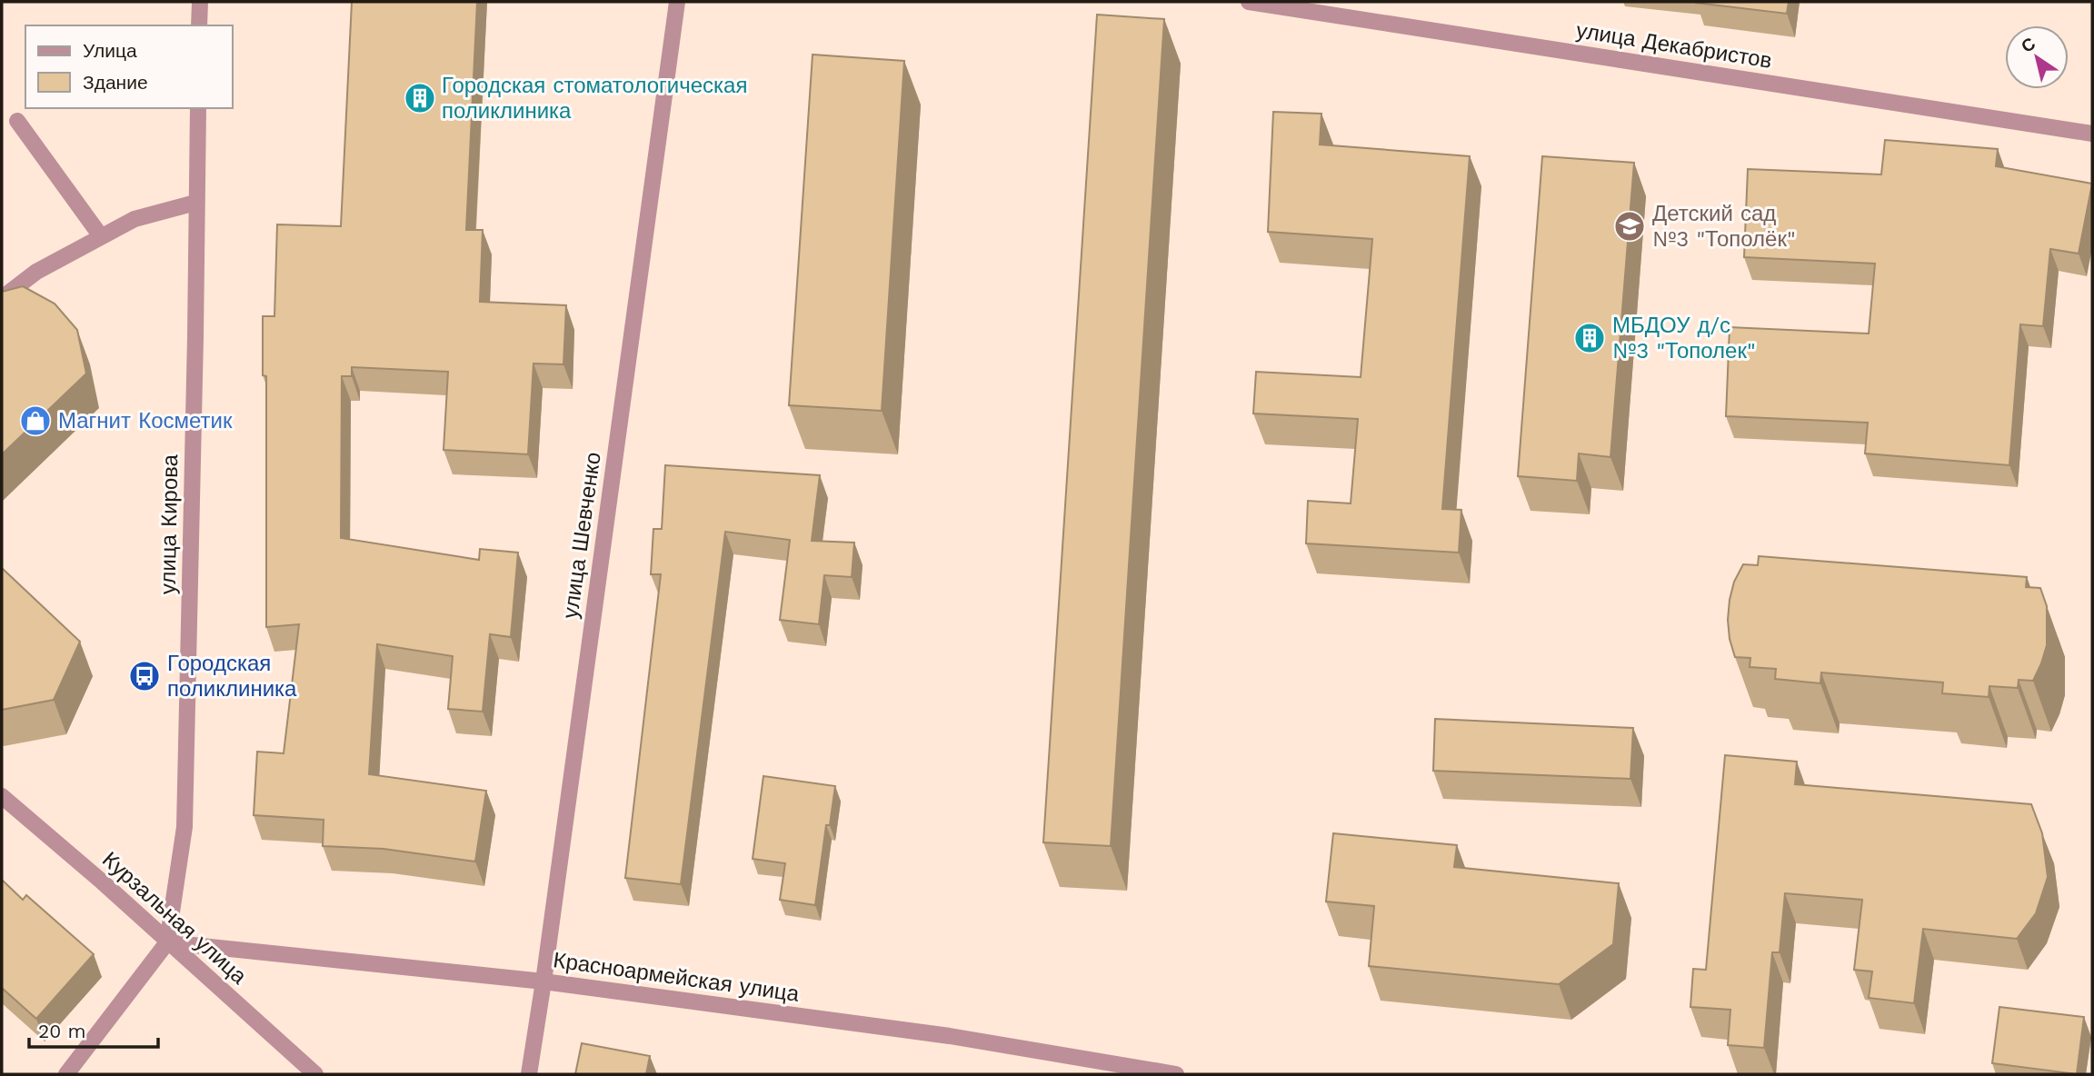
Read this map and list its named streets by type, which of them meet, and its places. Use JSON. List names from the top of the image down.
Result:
{
  "streets": {
    "street": [
      "улица Декабристов",
      "улица Кирова",
      "улица Шевченко",
      "Курзальная улица",
      "Красноармейская улица"
    ]
  },
  "crossings": [
    ["улица Кирова", "Курзальная улица"],
    ["улица Кирова", "Красноармейская улица"],
    ["улица Шевченко", "Красноармейская улица"],
    ["Курзальная улица", "Красноармейская улица"]
  ],
  "places": {
    "building": ["Городская стоматологическая поликлиника", "МБДОУ д/с №3 \"Тополек\""],
    "school or university": ["Детский сад №3 \"Тополёк\""],
    "shop": ["Магнит Косметик"],
    "bus stop": ["Городская поликлиника"]
  },
  "legend": ["Улица", "Здание"],
  "scale_bar": "20 m",
  "north": "top left"
}
